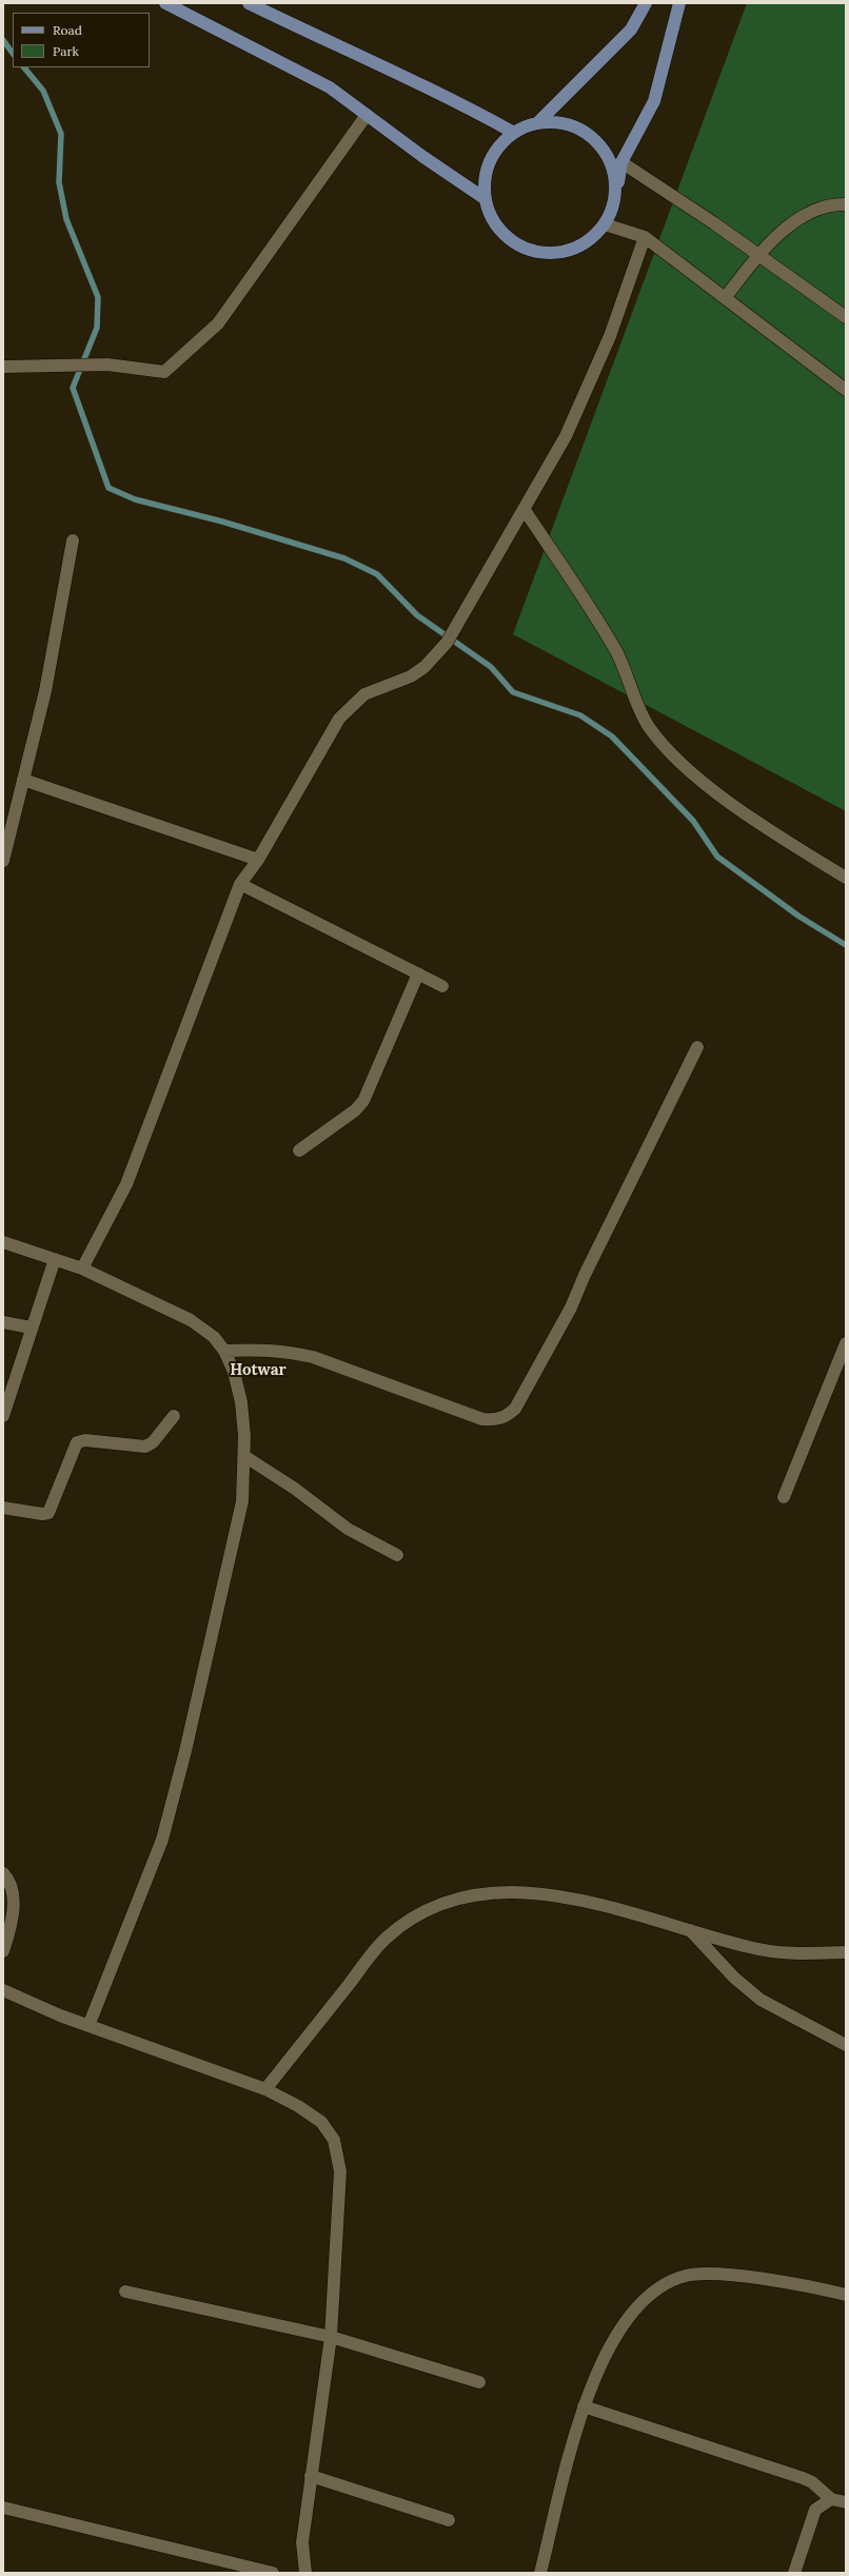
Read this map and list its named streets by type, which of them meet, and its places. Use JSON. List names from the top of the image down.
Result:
{
  "districts": ["Hotwar"],
  "legend": ["Road", "Park"]
}
